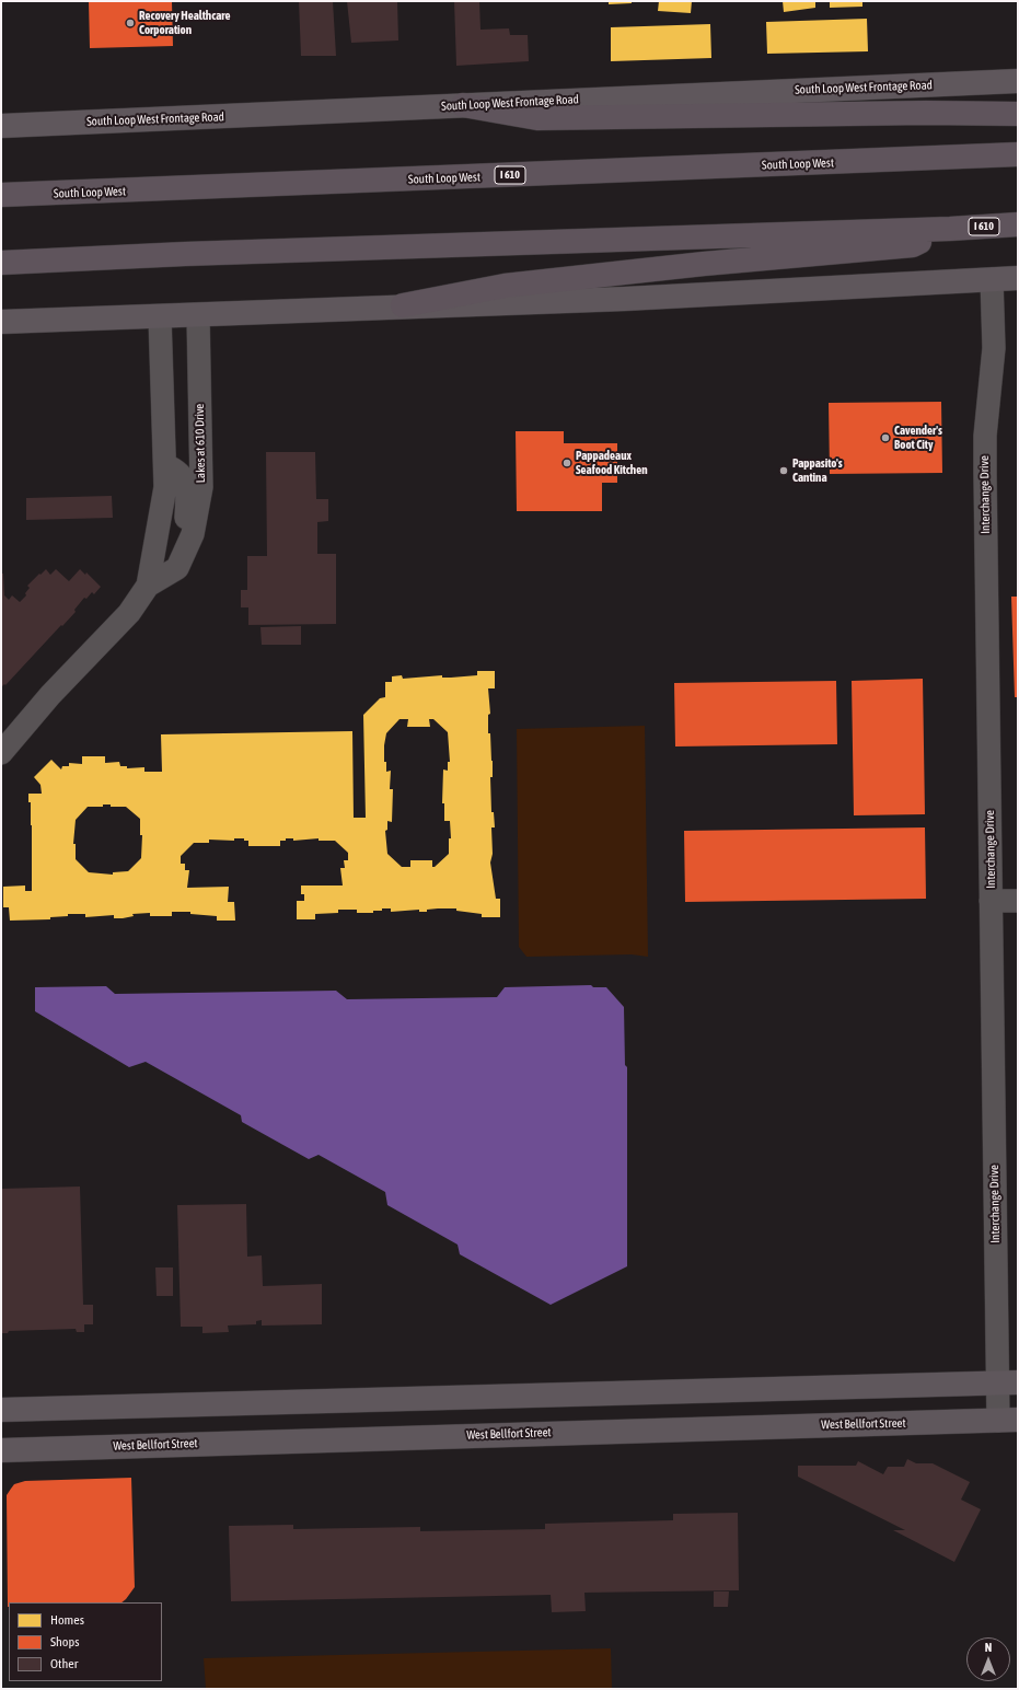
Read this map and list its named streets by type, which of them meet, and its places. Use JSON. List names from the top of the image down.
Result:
{
  "streets": {
    "highway": ["South Loop West", "I 610"],
    "main road": ["South Loop West Frontage Road", "West Bellfort Street"],
    "street": ["Lakes at 610 Drive", "Interchange Drive"]
  },
  "crossings": [
    ["Interchange Drive", "West Bellfort Street"]
  ],
  "places": [
    "Recovery Healthcare Corporation",
    "Cavender's Boot City",
    "Pappadeaux Seafood Kitchen",
    "Pappasito's Cantina"
  ],
  "legend": ["Homes", "Shops", "Other"],
  "north": "top"
}
